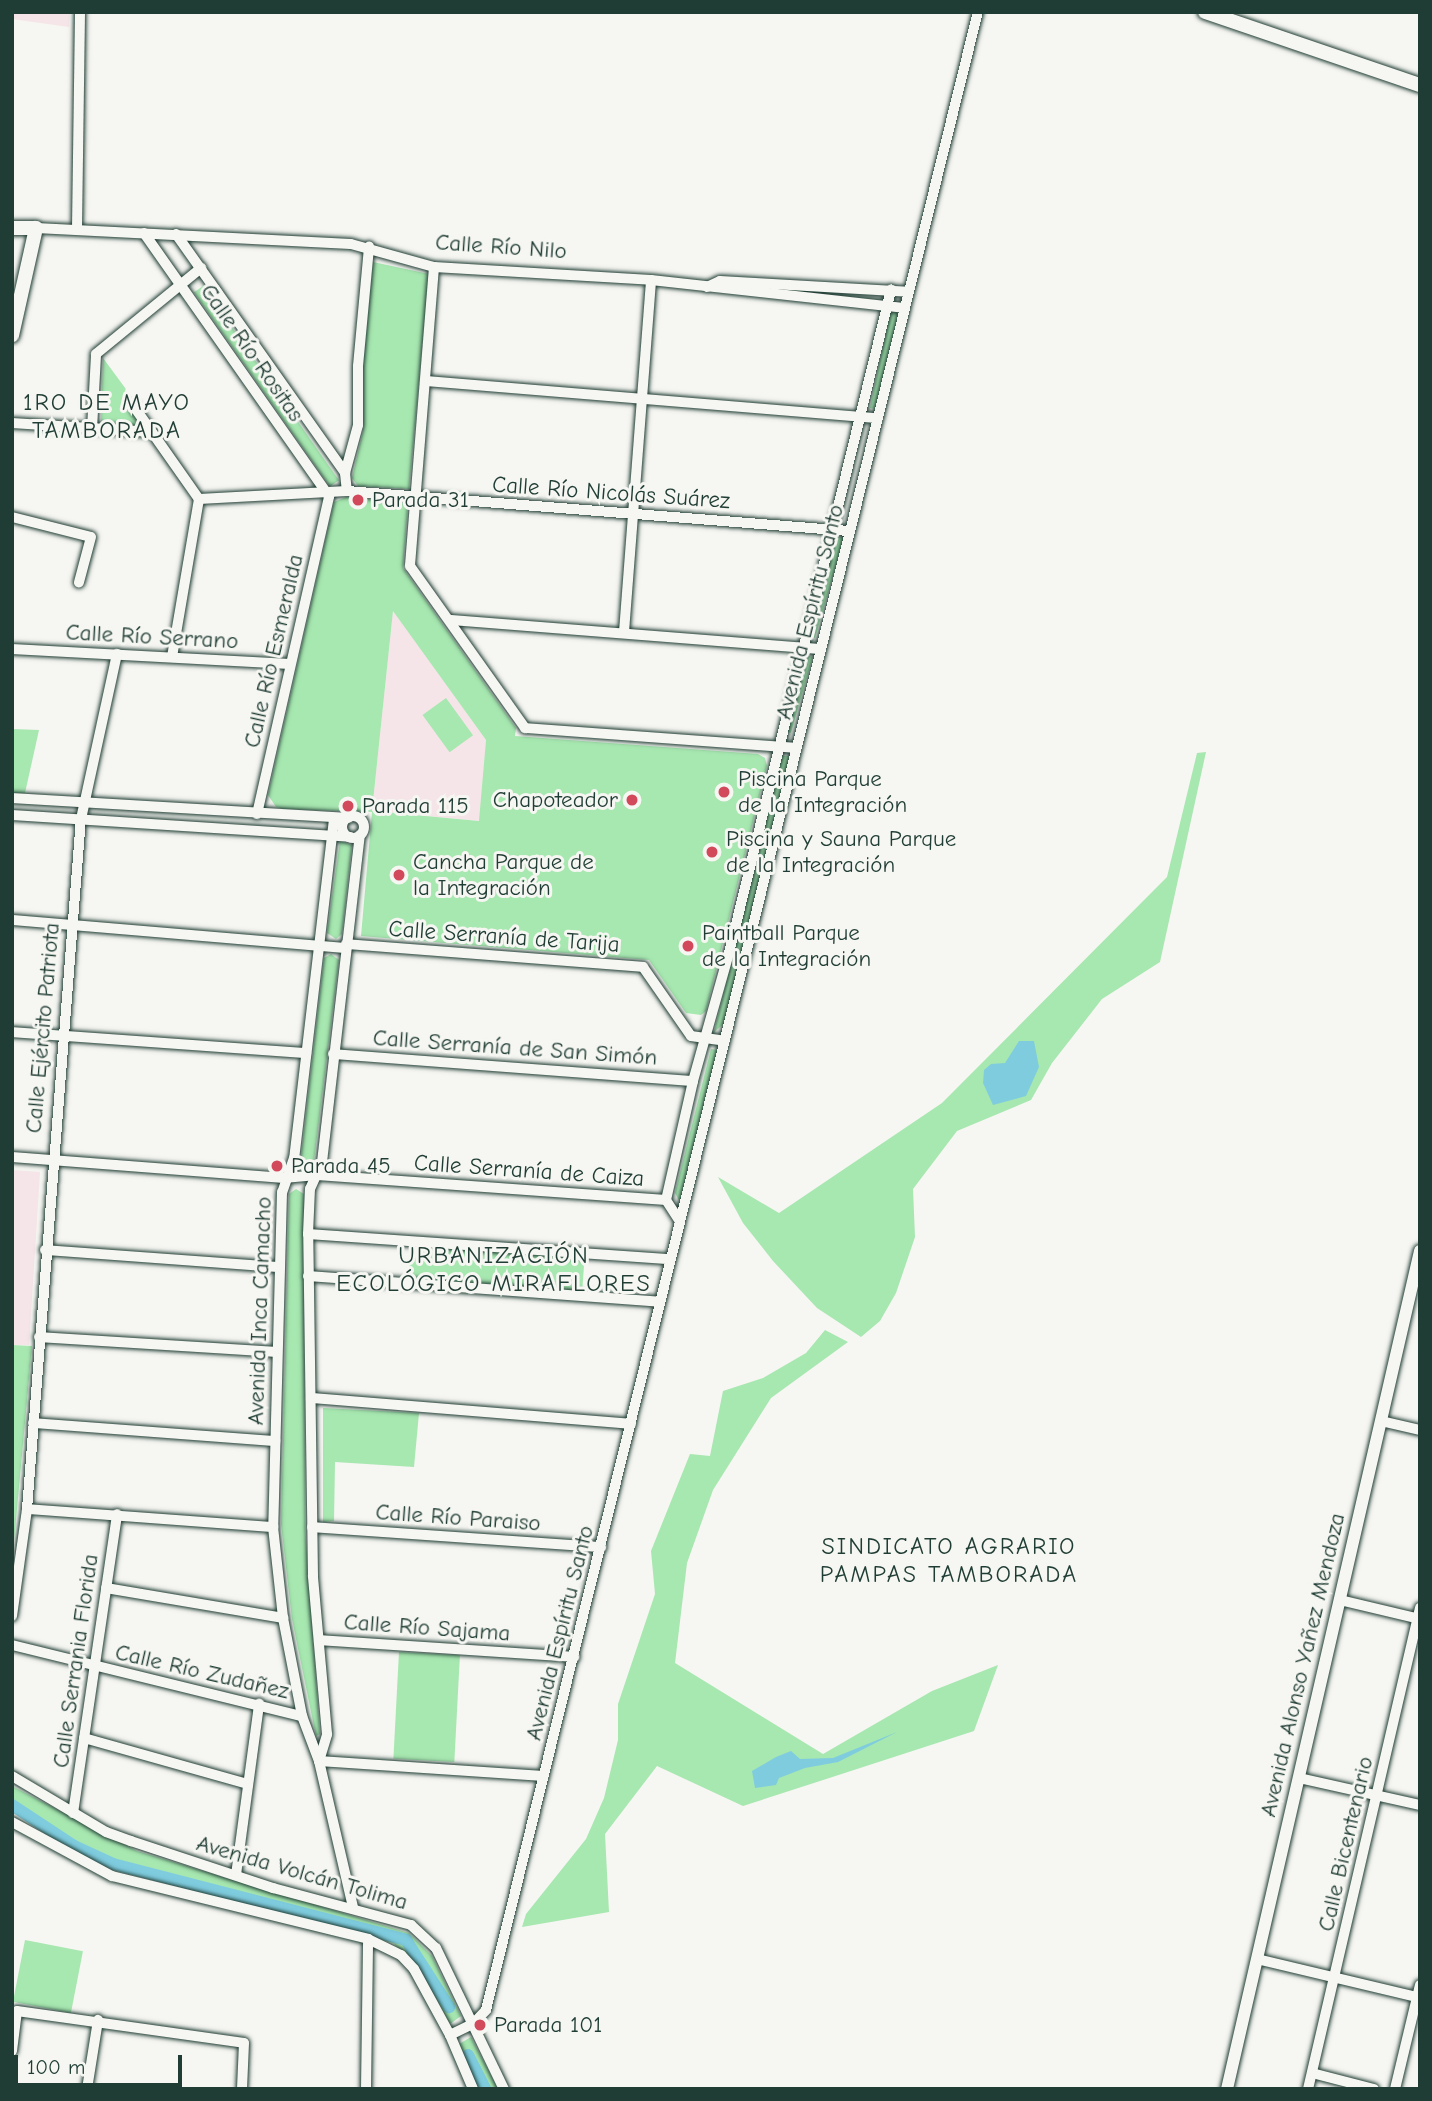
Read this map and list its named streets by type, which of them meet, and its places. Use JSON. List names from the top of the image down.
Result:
{
  "streets": {
    "main road": ["Calle Río Nilo"],
    "street": [
      "Calle Río Rositas",
      "Calle Río Nicolás Suárez",
      "Avenida Espíritu Santo",
      "Calle Río Serrano",
      "Calle Río Esmeralda",
      "Calle Serranía de Tarija",
      "Calle Ejército Patriota",
      "Calle Serranía de San Simón",
      "Calle Serranía de Caiza",
      "Avenida Inca Camacho",
      "Calle Río Paraiso",
      "Calle Río Sajama",
      "Calle Serrania Florida",
      "Avenida Alonso Yañez Mendoza",
      "Calle Río Zudañez",
      "Calle Bicentenario",
      "Avenida Volcán Tolima"
    ]
  },
  "crossings": [
    ["Calle Río Nilo", "Calle Río Rositas"],
    ["Calle Río Nilo", "Avenida Espíritu Santo"],
    ["Calle Río Rositas", "Calle Río Nicolás Suárez"],
    ["Calle Río Rositas", "Calle Río Esmeralda"],
    ["Calle Río Nicolás Suárez", "Avenida Espíritu Santo"],
    ["Calle Río Nicolás Suárez", "Calle Río Esmeralda"],
    ["Avenida Espíritu Santo", "Calle Serranía de Tarija"],
    ["Avenida Espíritu Santo", "Calle Serranía de San Simón"],
    ["Avenida Espíritu Santo", "Calle Serranía de Caiza"],
    ["Avenida Espíritu Santo", "Calle Río Paraiso"],
    ["Avenida Espíritu Santo", "Calle Río Sajama"],
    ["Avenida Espíritu Santo", "Avenida Volcán Tolima"],
    ["Calle Río Serrano", "Calle Río Esmeralda"],
    ["Calle Serranía de Tarija", "Calle Ejército Patriota"],
    ["Calle Serranía de Tarija", "Avenida Inca Camacho"],
    ["Calle Ejército Patriota", "Calle Serranía de Caiza"],
    ["Calle Serranía de San Simón", "Avenida Inca Camacho"],
    ["Calle Serranía de Caiza", "Avenida Inca Camacho"],
    ["Avenida Inca Camacho", "Calle Río Paraiso"],
    ["Avenida Inca Camacho", "Calle Río Sajama"],
    ["Avenida Inca Camacho", "Calle Río Zudañez"],
    ["Avenida Inca Camacho", "Avenida Volcán Tolima"],
    ["Calle Serrania Florida", "Calle Río Zudañez"],
    ["Calle Serrania Florida", "Avenida Volcán Tolima"]
  ],
  "districts": ["1RO DE MAYO TAMBORADA", "URBANIZACIÓN ECOLÓGICO MIRAFLORES", "SINDICATO AGRARIO PAMPAS TAMBORADA"],
  "places": [
    "Parada 31",
    "Piscina Parque de la Integración",
    "Chapoteador",
    "Parada 115",
    "Piscina y Sauna Parque de la Integración",
    "Cancha Parque de la Integración",
    "Paintball Parque de la Integración",
    "Parada 45",
    "Parada 101"
  ],
  "scale_bar": "100 m"
}
